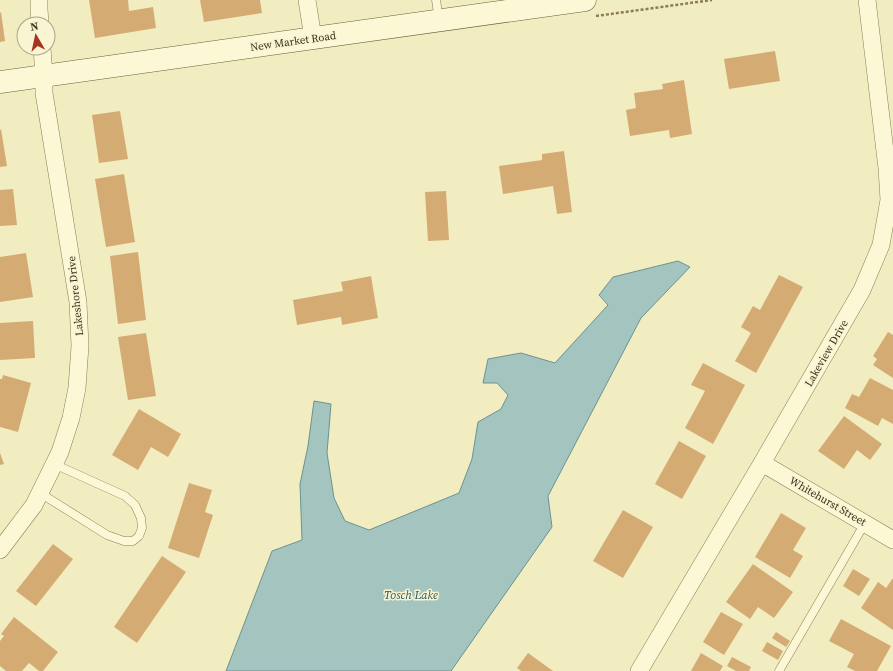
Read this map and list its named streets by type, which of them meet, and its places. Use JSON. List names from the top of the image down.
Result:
{
  "streets": {
    "street": [
      "New Market Road",
      "Lakeshore Drive",
      "Lakeview Drive",
      "Whitehurst Street"
    ]
  },
  "crossings": [
    ["New Market Road", "Lakeshore Drive"],
    ["Lakeview Drive", "Whitehurst Street"]
  ],
  "water": ["Tosch Lake"],
  "north": "top"
}
